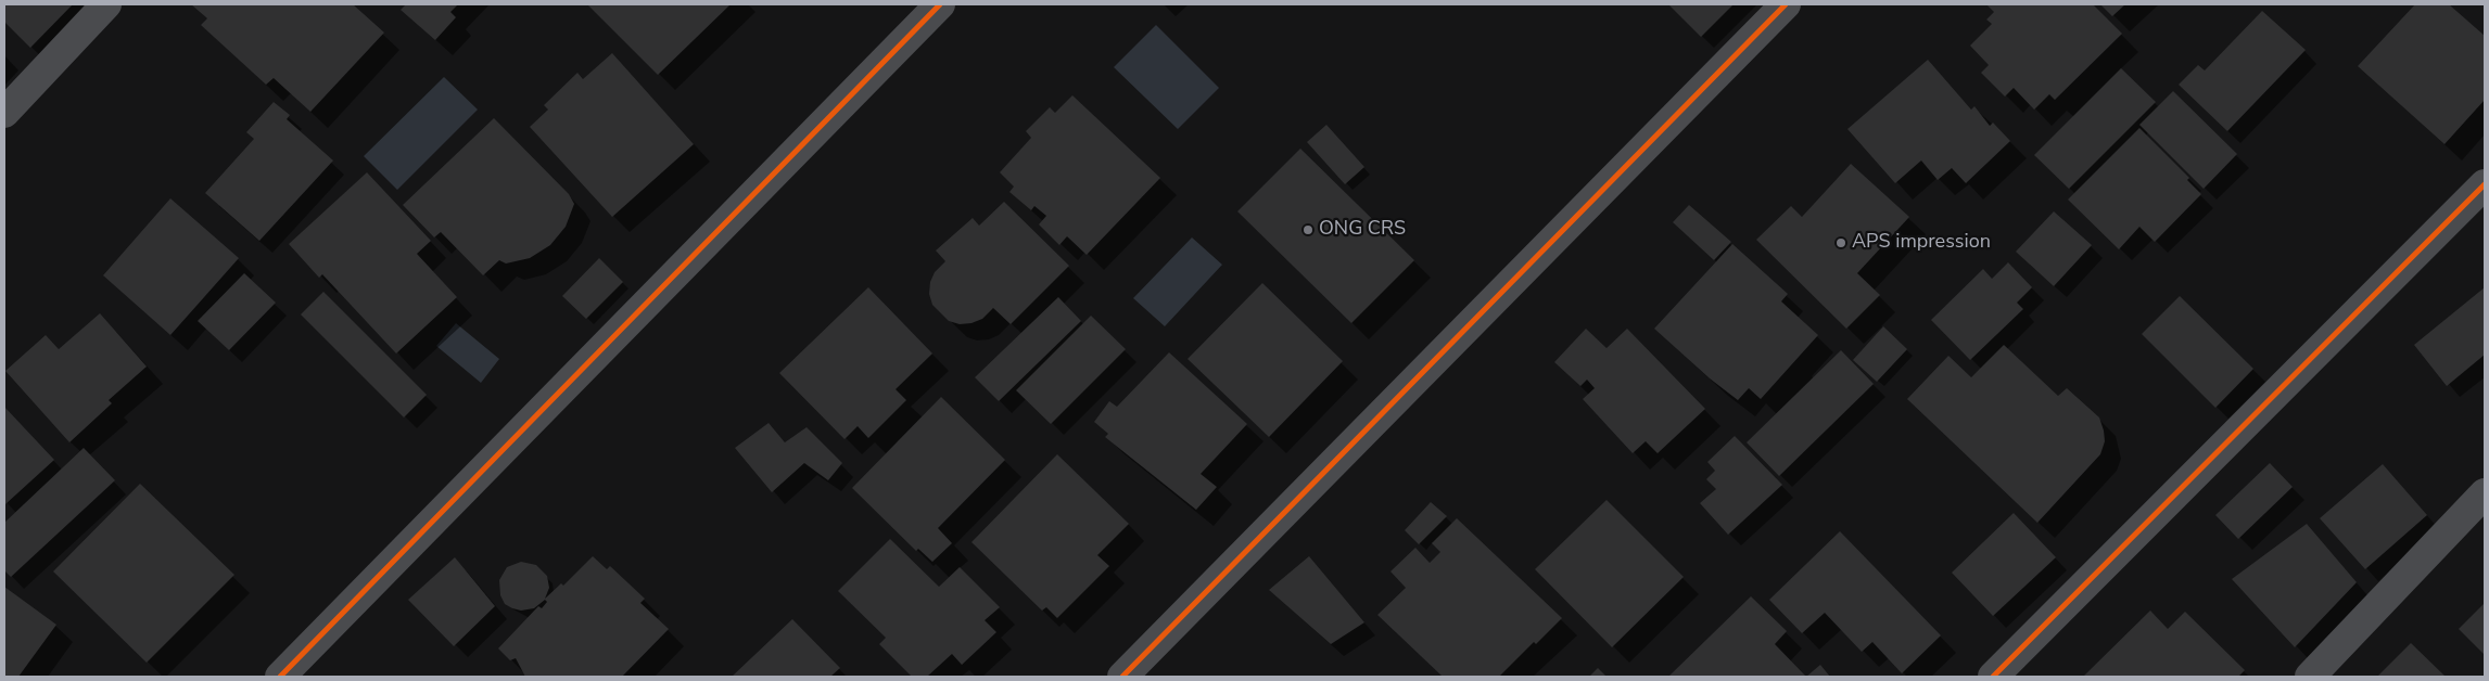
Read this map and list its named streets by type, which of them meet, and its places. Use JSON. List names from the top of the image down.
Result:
{
  "places": ["ONG CRS", "APS impression"]
}
